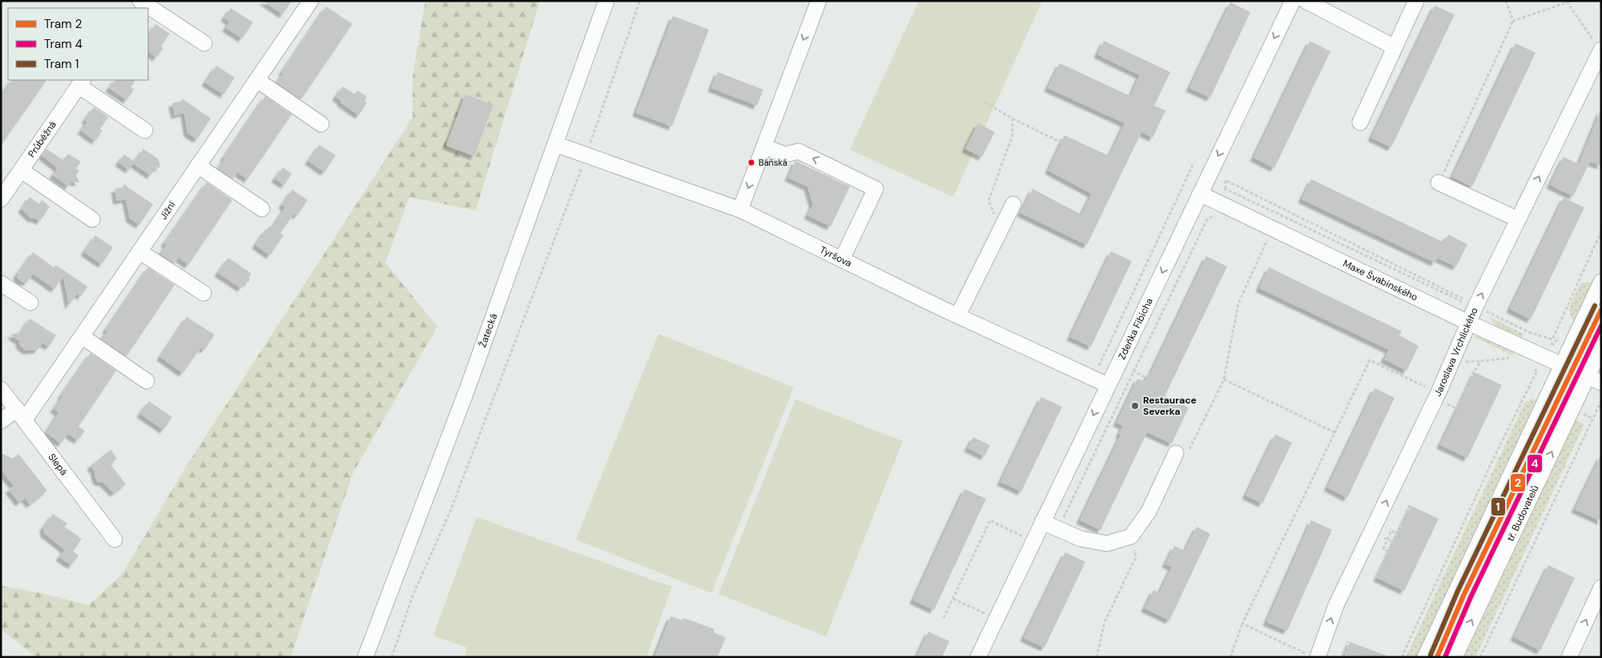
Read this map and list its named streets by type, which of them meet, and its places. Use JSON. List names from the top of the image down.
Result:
{
  "streets": {
    "street": [
      "Průběžná",
      "Jižní",
      "Tyršova",
      "Maxe Švabinského",
      "Zdeňka Fibicha",
      "Žatecká",
      "Jaroslava Vrchlického",
      "Slepá",
      "tř. Budovatelů"
    ]
  },
  "crossings": [
    ["Jižní", "Slepá"],
    ["Tyršova", "Zdeňka Fibicha"],
    ["Tyršova", "Žatecká"],
    ["Maxe Švabinského", "Zdeňka Fibicha"],
    ["Maxe Švabinského", "Jaroslava Vrchlického"],
    ["Maxe Švabinského", "tř. Budovatelů"]
  ],
  "places": ["Báňská", "Restaurace Severka"],
  "lines": ["tram line 1", "tram line 2", "tram line 4"],
  "legend": ["Tram 2", "Tram 4", "Tram 1"]
}
